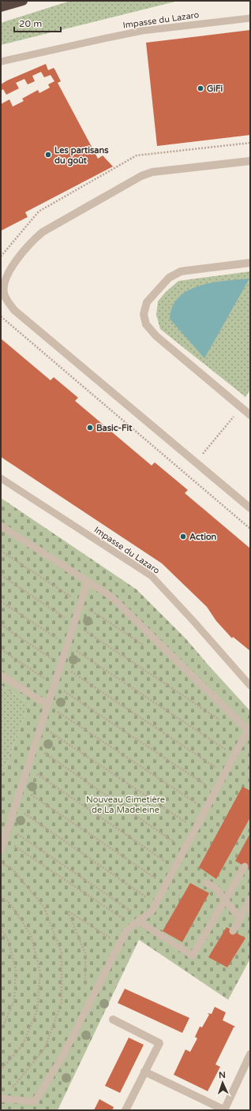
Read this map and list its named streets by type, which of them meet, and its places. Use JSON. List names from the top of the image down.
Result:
{
  "streets": {
    "lane": ["Impasse du Lazaro"]
  },
  "parks": ["Nouveau Cimetière de La Madeleine"],
  "places": [
    "GiFi",
    "Les partisans du goût",
    "Basic-Fit",
    "Action"
  ],
  "scale_bar": "20 m",
  "north": "top"
}
